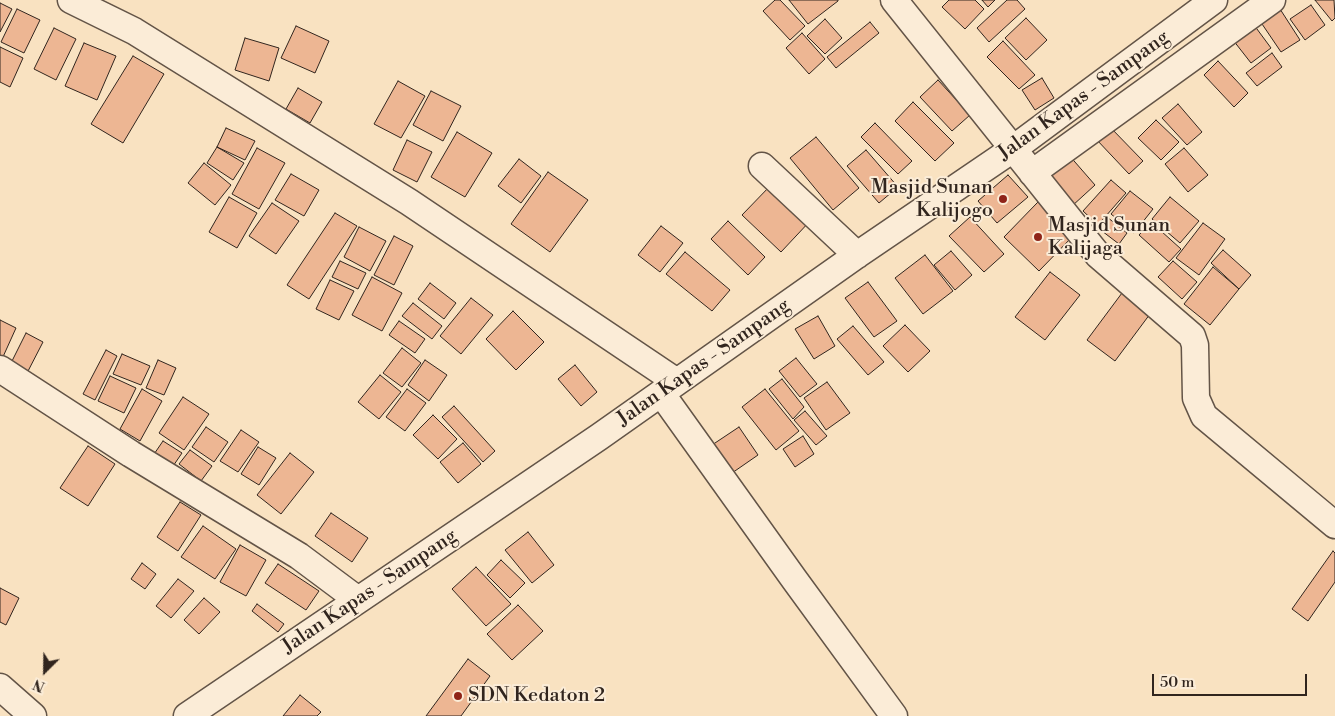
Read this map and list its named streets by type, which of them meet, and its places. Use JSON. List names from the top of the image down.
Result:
{
  "streets": {
    "street": ["Jalan Kapas - Sampang"]
  },
  "places": ["Masjid Sunan Kalijogo", "Masjid Sunan Kalijaga", "SDN Kedaton 2"],
  "scale_bar": "50 m",
  "north": "bottom left"
}
